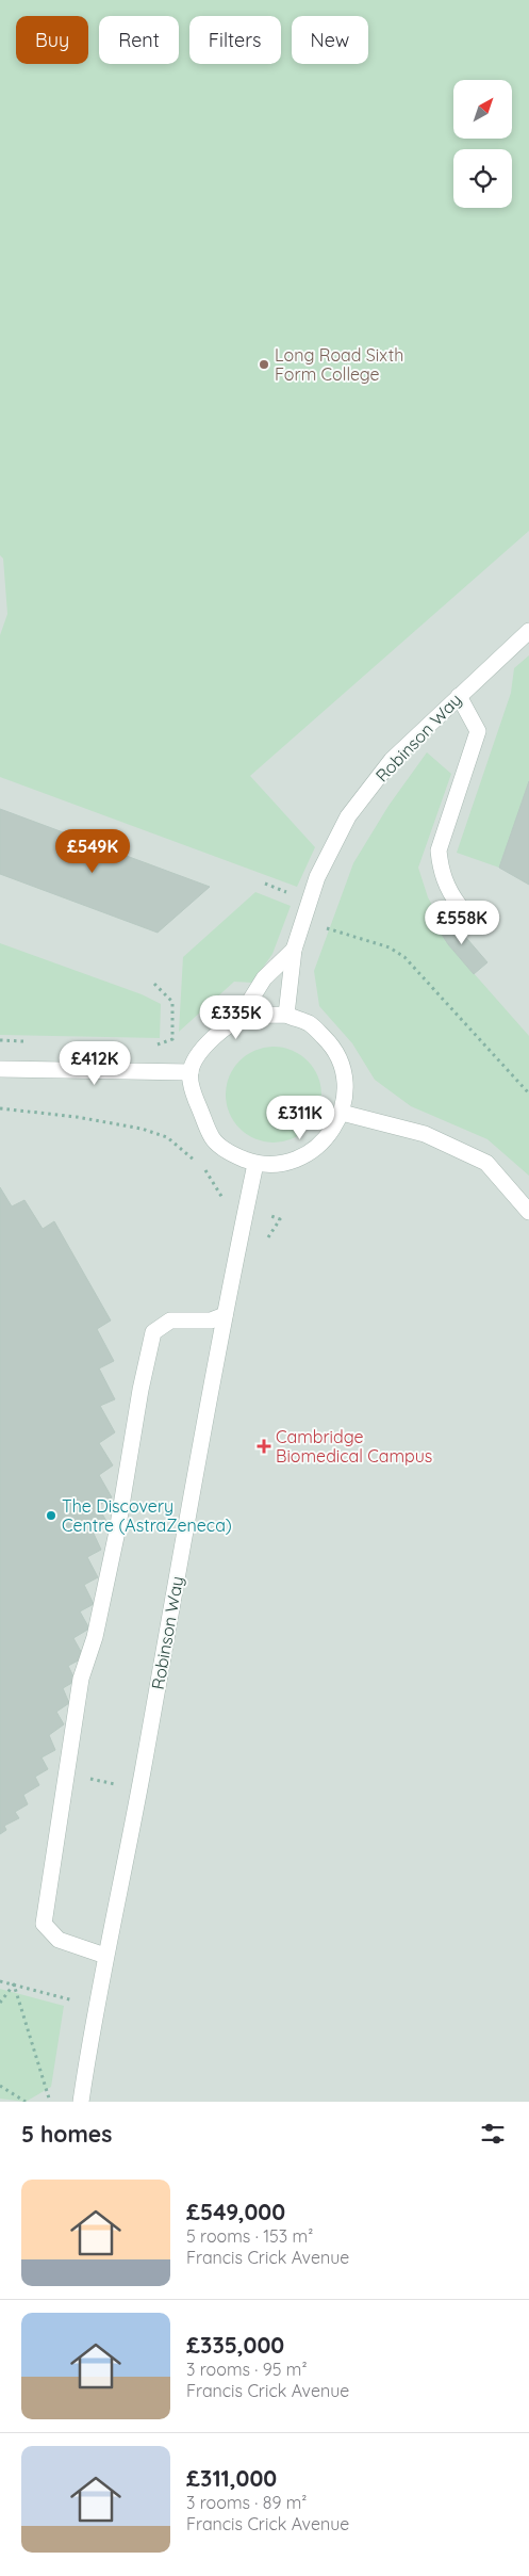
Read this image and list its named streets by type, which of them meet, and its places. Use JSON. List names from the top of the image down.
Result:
{
  "streets": {
    "street": ["Robinson Way"]
  },
  "places": {
    "other": ["Long Road Sixth Form College", "The Discovery Centre (AstraZeneca)"],
    "health": ["Cambridge Biomedical Campus"]
  },
  "north": "top right",
  "page": {
    "chip": [
      "Buy",
      "Rent",
      "Filters",
      "New"
    ],
    "price": [
      "£549K",
      "£558K",
      "£335K",
      "£412K",
      "£311K"
    ],
    "heading": "5 homes",
    "list": [
      {
        "name": "£549,000",
        "note": "5 rooms · 153 m² · Francis Crick Avenue"
      },
      {
        "name": "£335,000",
        "note": "3 rooms · 95 m² · Francis Crick Avenue"
      },
      {
        "name": "£311,000",
        "note": "3 rooms · 89 m² · Francis Crick Avenue"
      }
    ]
  }
}
